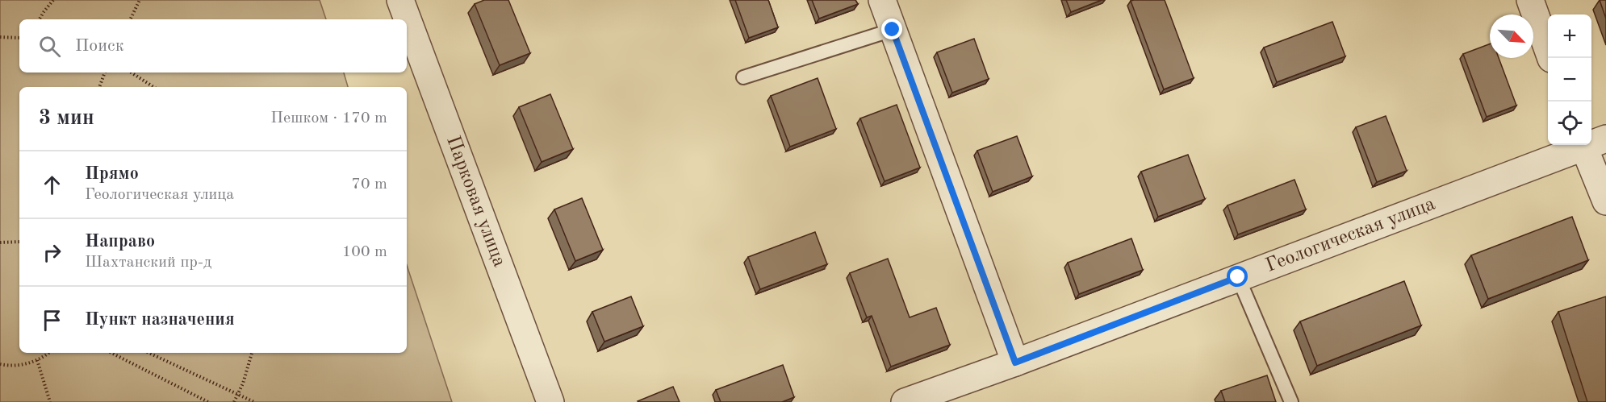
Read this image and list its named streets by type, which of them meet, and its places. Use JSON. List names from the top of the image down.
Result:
{
  "streets": {
    "street": ["Парковая улица", "Геологическая улица"]
  },
  "north": "bottom right",
  "page": {
    "map_buttons": ["+", "−"],
    "search": "Поиск",
    "heading": ["3 мин", "Пешком · 170 m"],
    "list": [
      ["Прямо", "Геологическая улица", "70 m"],
      ["Направо", "Шахтанский пр-д", "100 m"],
      "Пункт назначения"
    ]
  }
}
